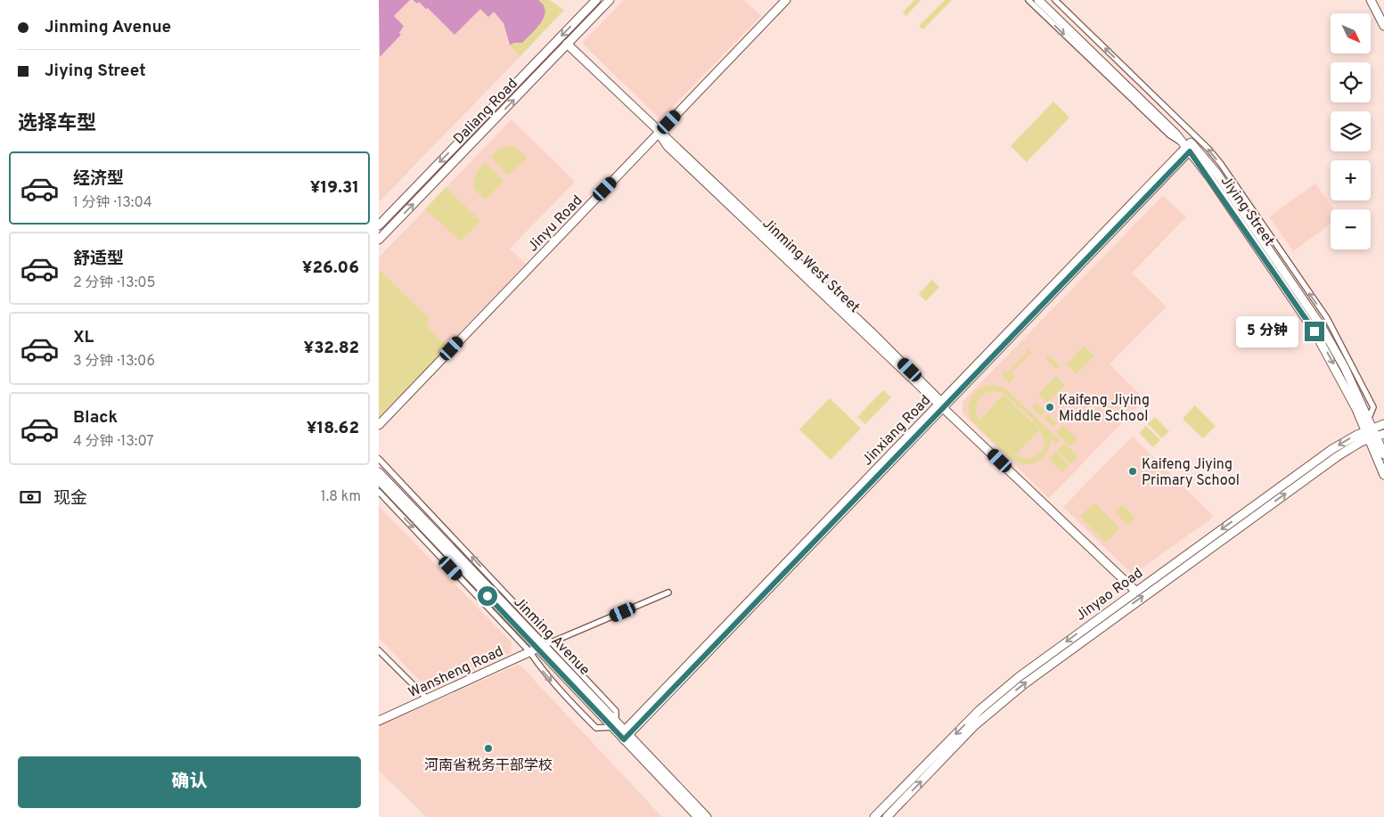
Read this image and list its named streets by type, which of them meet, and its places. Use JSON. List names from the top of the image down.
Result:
{
  "streets": {
    "street": [
      "Daliang Road",
      "Jiying Street",
      "Jinyu Road",
      "Jinming West Street",
      "Jinxiang Road",
      "Jinyao Road",
      "Jinming Avenue",
      "Wansheng Road"
    ]
  },
  "crossings": [
    ["Daliang Road", "Jinming West Street"],
    ["Jiying Street", "Jinxiang Road"],
    ["Jiying Street", "Jinyao Road"],
    ["Jinyu Road", "Jinming West Street"],
    ["Jinming West Street", "Jinxiang Road"],
    ["Jinming West Street", "Jinyao Road"],
    ["Jinxiang Road", "Jinming Avenue"],
    ["Jinming Avenue", "Wansheng Road"]
  ],
  "places": ["Kaifeng Jiying Middle School", "Kaifeng Jiying Primary School", "河南省税务干部学校"],
  "north": "bottom right",
  "page": {
    "banner": ["Jinming Avenue", "Jiying Street"],
    "map_buttons": ["+", "−"],
    "heading": "选择车型",
    "list": [
      {
        "name": "经济型",
        "note": "1 分钟 · 13:04",
        "value": "¥19.31"
      },
      {
        "name": "舒适型",
        "note": "2 分钟 · 13:05",
        "value": "¥26.06"
      },
      {
        "name": "XL",
        "note": "3 分钟 · 13:06",
        "value": "¥32.82"
      },
      {
        "name": "Black",
        "note": "4 分钟 · 13:07",
        "value": "¥18.62"
      }
    ],
    "bubble": "5 分钟",
    "pay": ["现金", "1.8 km"],
    "buttons": "确认"
  }
}
